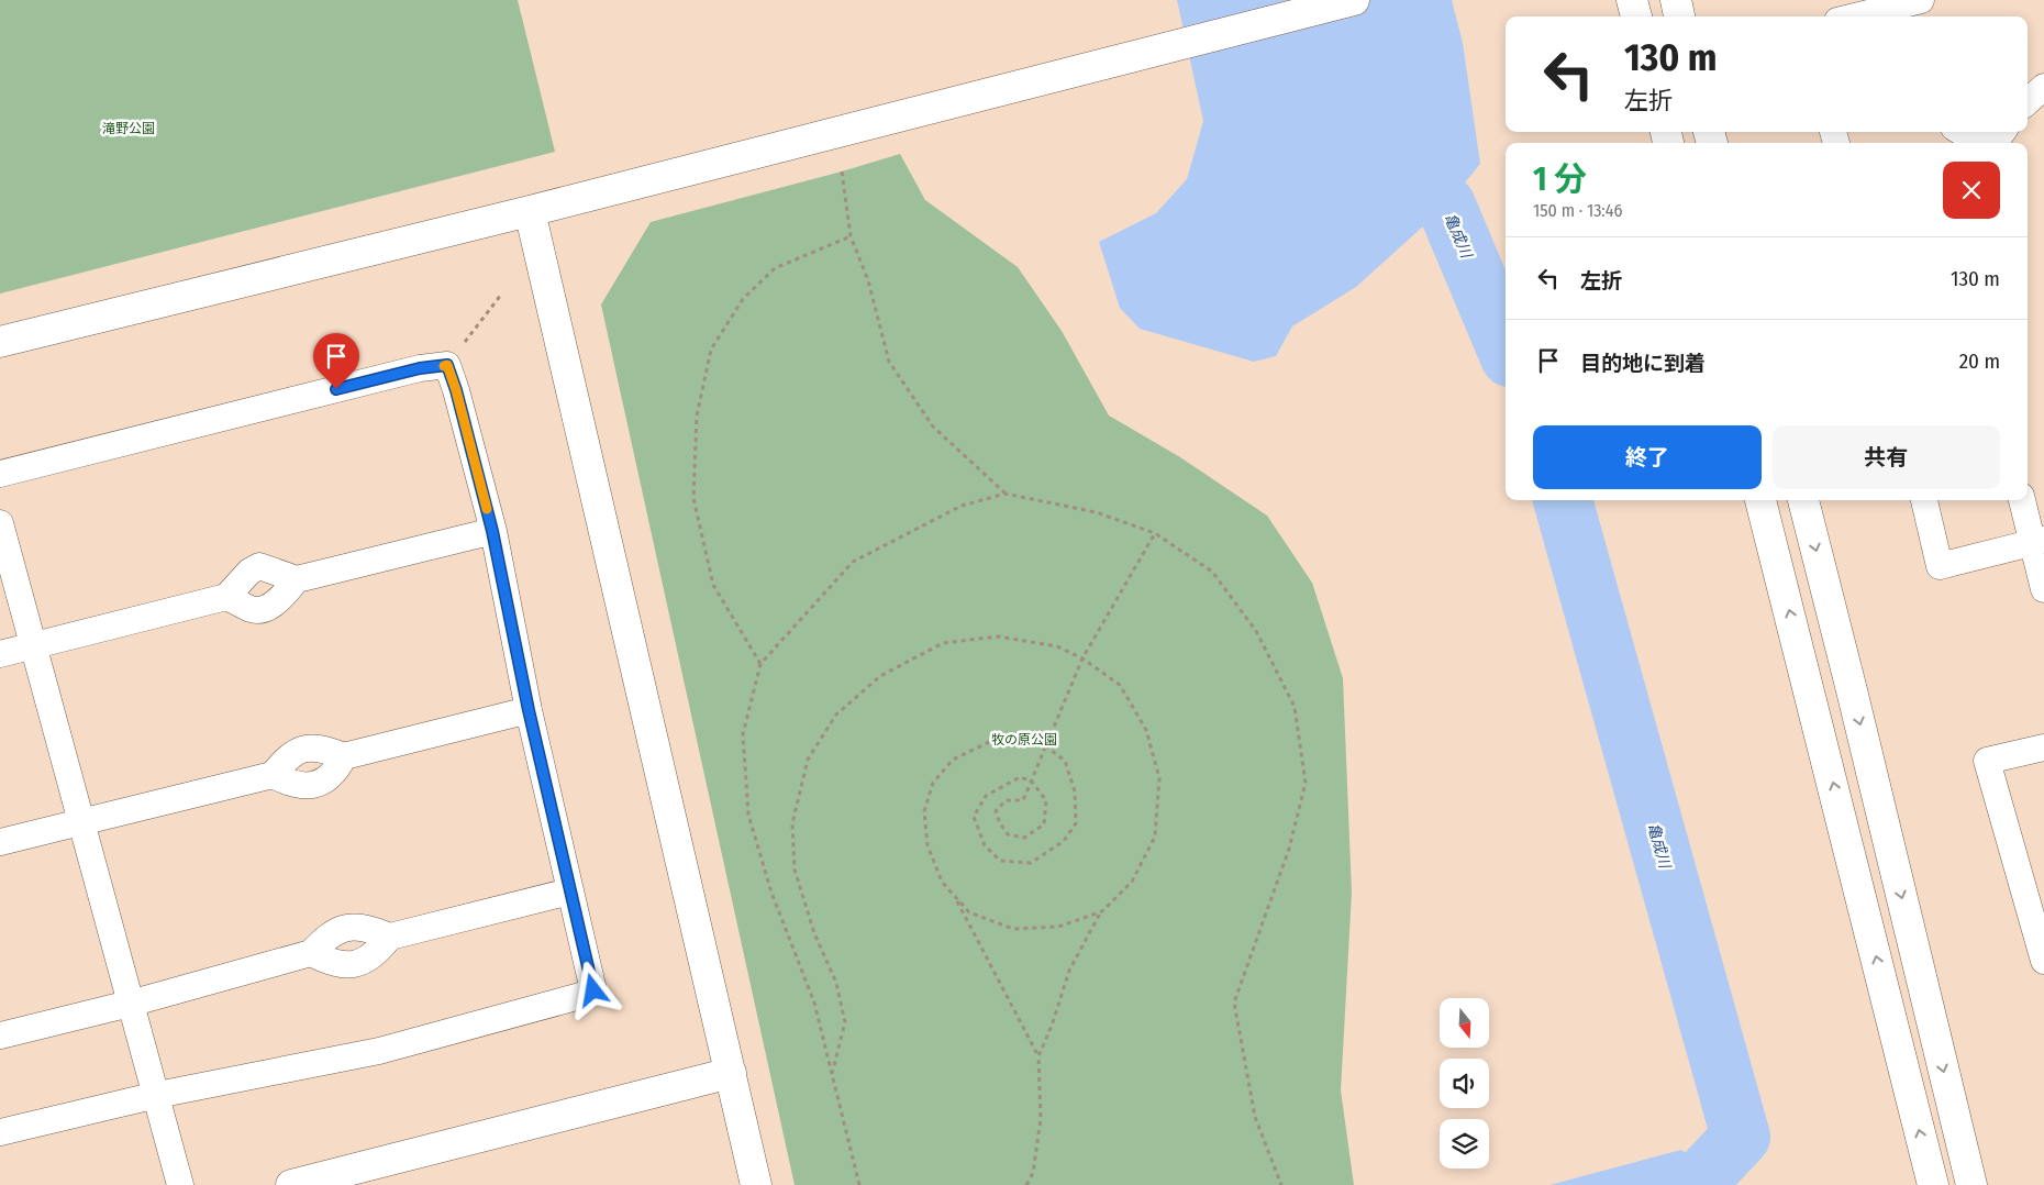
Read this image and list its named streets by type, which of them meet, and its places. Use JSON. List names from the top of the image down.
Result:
{
  "water": ["亀成川"],
  "parks": ["滝野公園", "牧の原公園"],
  "north": "bottom",
  "page": {
    "turn": ["130 m", "左折"],
    "heading": ["1 分", "150 m · 13:46"],
    "list": [
      {
        "name": "左折",
        "value": "130 m"
      },
      {
        "name": "目的地に到着",
        "value": "20 m"
      }
    ],
    "buttons": ["終了", "共有"]
  }
}
